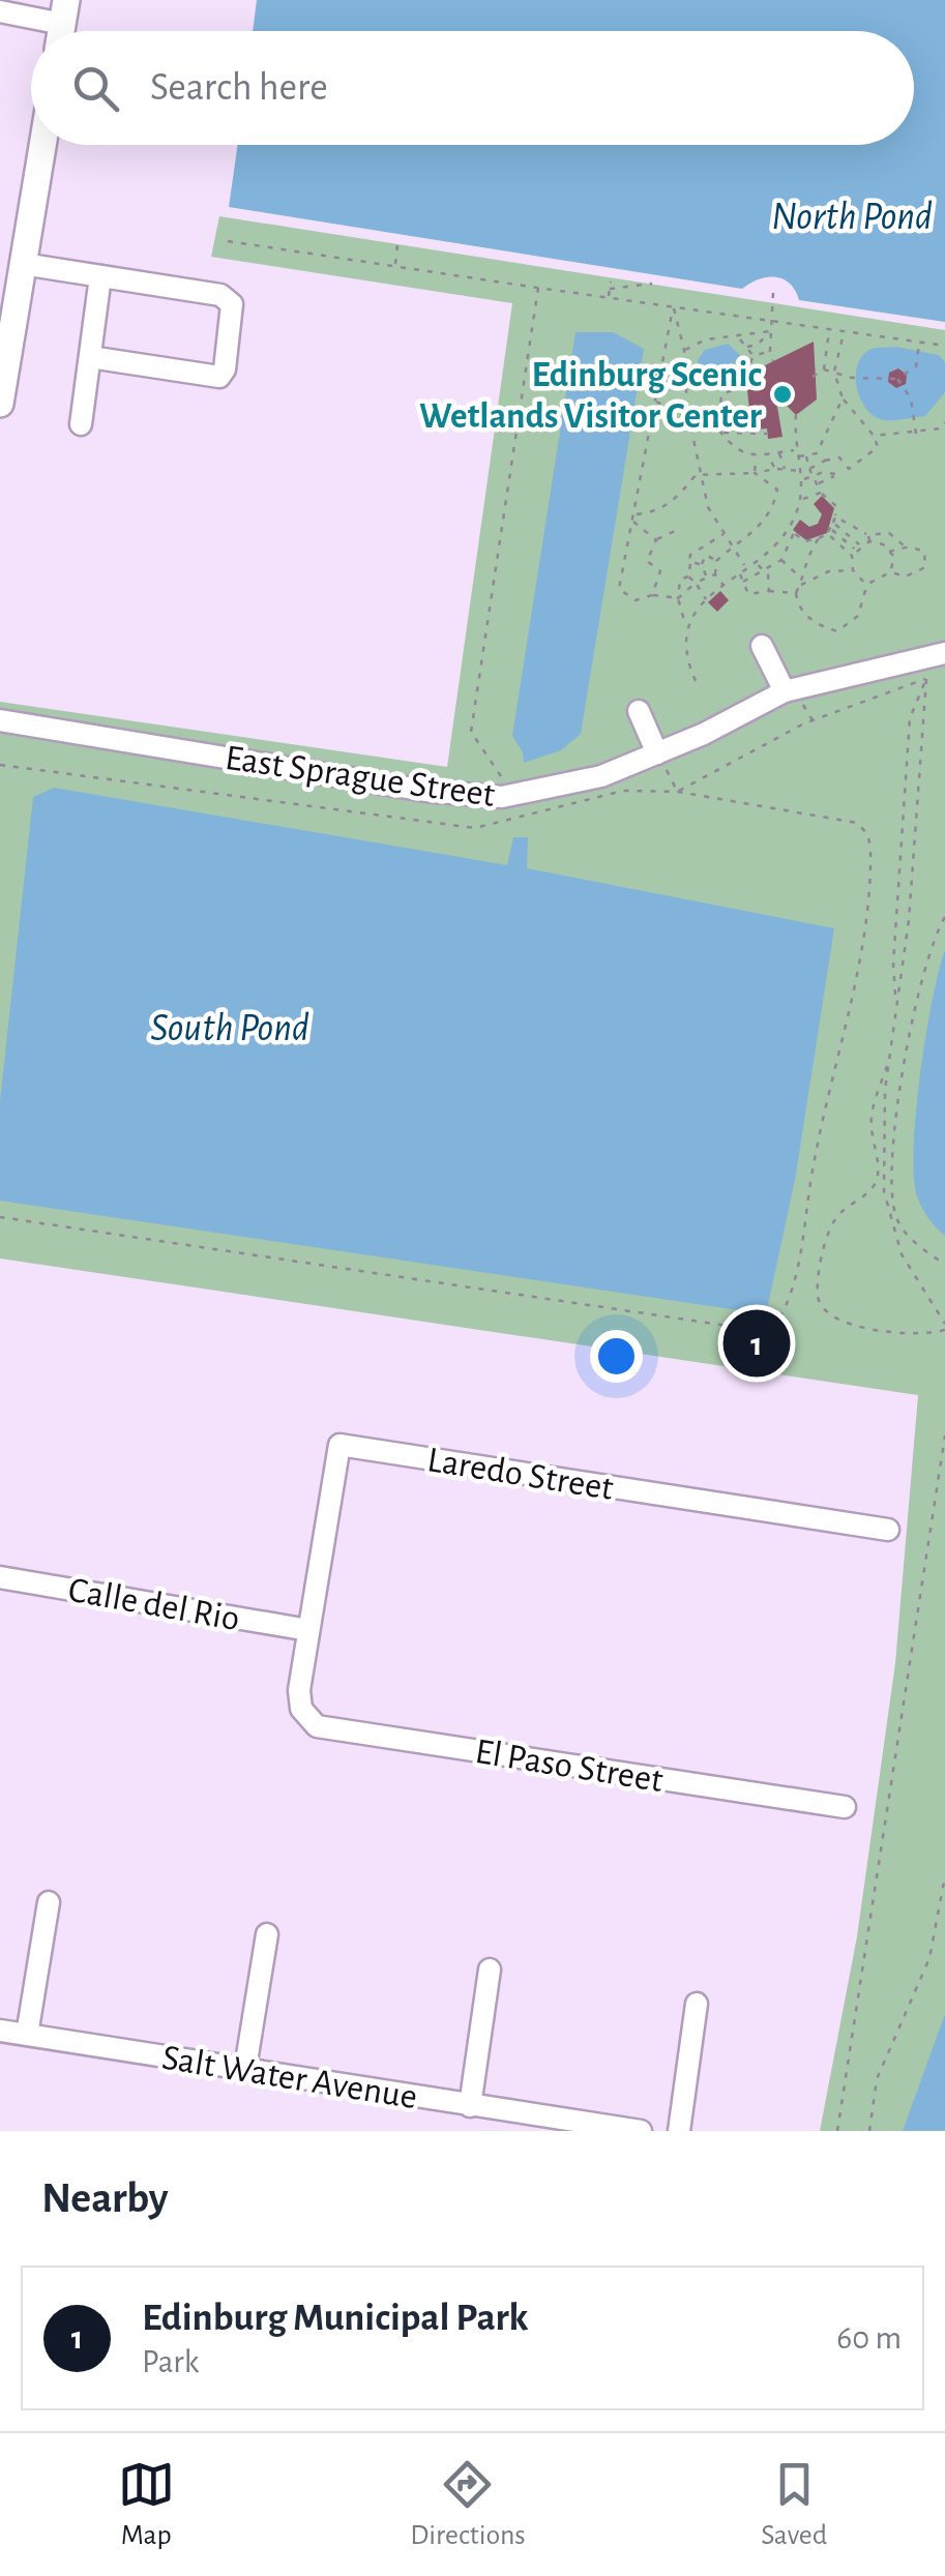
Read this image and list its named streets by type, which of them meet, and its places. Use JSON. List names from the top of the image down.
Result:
{
  "streets": {
    "street": [
      "East Sprague Street",
      "Laredo Street",
      "Calle del Rio",
      "El Paso Street",
      "Salt Water Avenue"
    ]
  },
  "crossings": [
    ["Laredo Street", "Calle del Rio"],
    ["Laredo Street", "El Paso Street"],
    ["Calle del Rio", "El Paso Street"]
  ],
  "water": ["North Pond", "South Pond"],
  "places": ["Edinburg Scenic Wetlands Visitor Center"],
  "page": {
    "search": "Search here",
    "pins": "1",
    "heading": "Nearby",
    "list": [
      {
        "mark": "1",
        "name": "Edinburg Municipal Park",
        "note": "Park",
        "value": "60 m"
      }
    ],
    "nav": ["Map", "Directions", "Saved"]
  }
}
